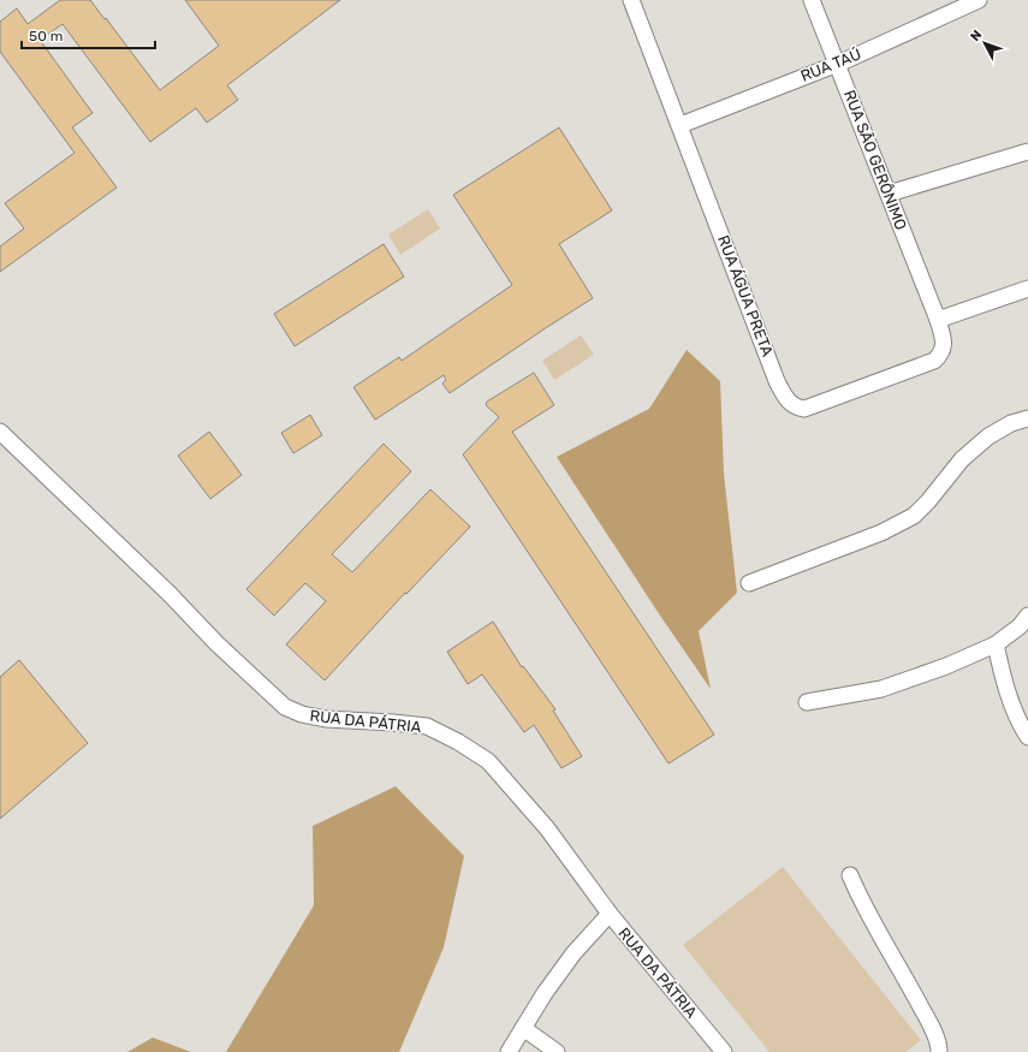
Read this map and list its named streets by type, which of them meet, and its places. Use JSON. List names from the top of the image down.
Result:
{
  "streets": {
    "street": [
      "RUA TAÚ",
      "RUA SÃO GERÔNIMO",
      "RUA ÁGUA PRETA",
      "RUA DA PÁTRIA"
    ]
  },
  "crossings": [
    ["RUA TAÚ", "RUA SÃO GERÔNIMO"],
    ["RUA TAÚ", "RUA ÁGUA PRETA"],
    ["RUA SÃO GERÔNIMO", "RUA ÁGUA PRETA"]
  ],
  "scale_bar": "50 m",
  "north": "top left"
}
